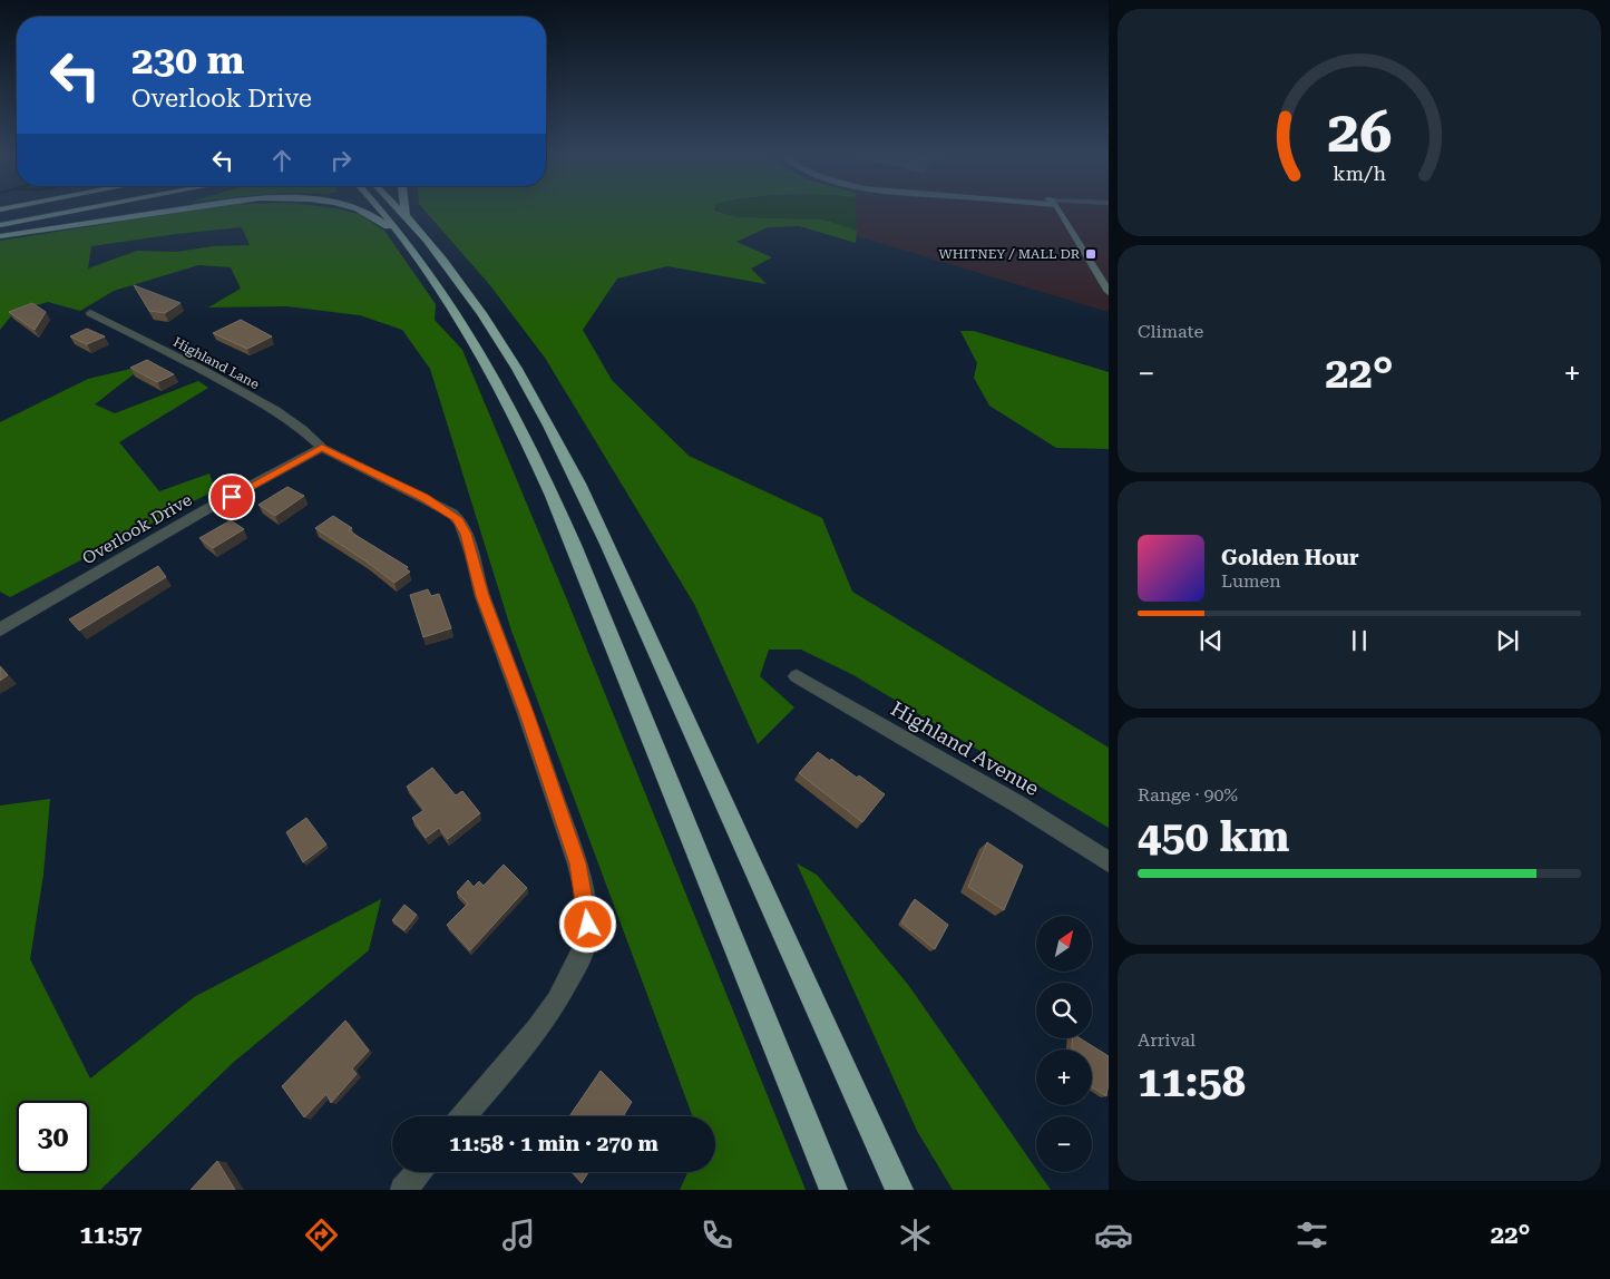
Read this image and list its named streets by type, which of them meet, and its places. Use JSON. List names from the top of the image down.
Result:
{
  "streets": {
    "street": ["Highland Lane", "Overlook Drive", "Highland Avenue"]
  },
  "crossings": [
    ["Highland Lane", "Overlook Drive"]
  ],
  "places": {
    "transit": ["WHITNEY / MALL DR"]
  },
  "north": "top right",
  "page": {
    "turn": ["230 m", "Overlook Drive"],
    "tile": [
      "Climate",
      ["Range · 90%", "450 km"],
      ["Arrival", "11:58"]
    ],
    "heat": ["−", "22°", "+"],
    "song": ["Golden Hour", "Lumen"],
    "map_buttons": ["+", "−"],
    "limit": "30",
    "trip": "11:58 · 1 min · 270 m",
    "tabs": ["11:57", "22°"],
    "gauge": ["26", "km/h"]
  }
}
